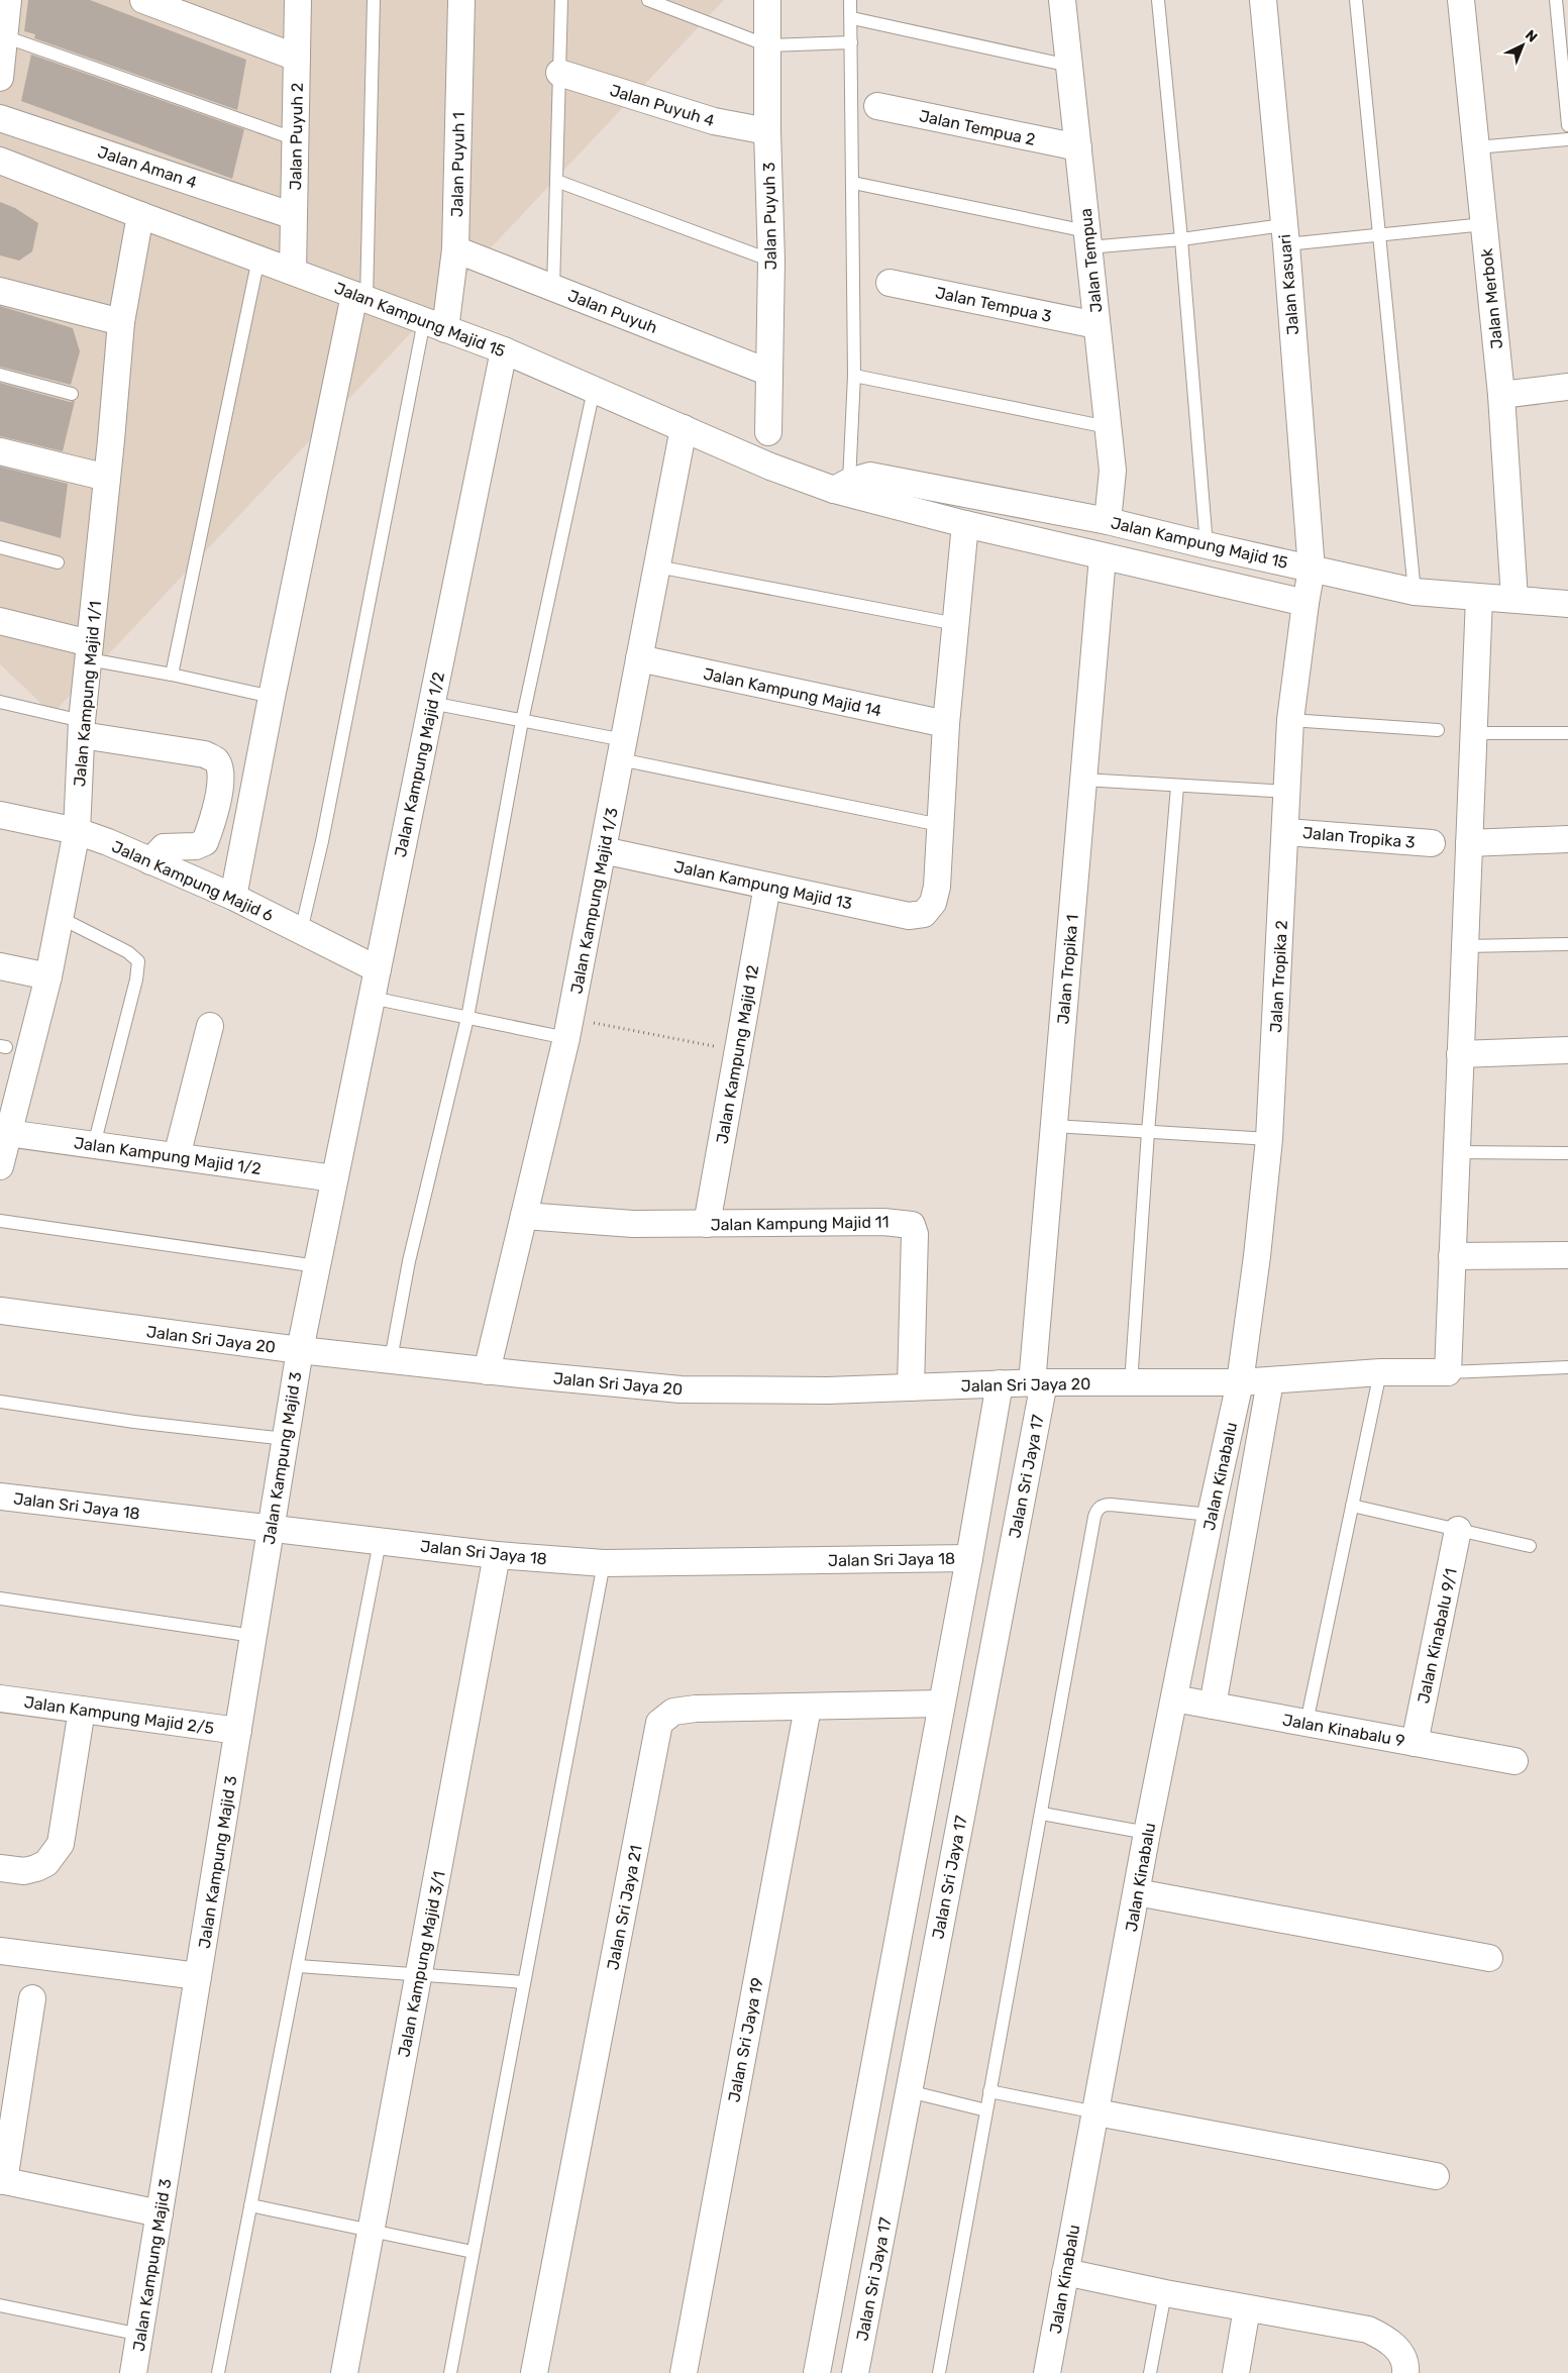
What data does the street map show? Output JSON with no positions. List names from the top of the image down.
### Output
{
  "streets": {
    "street": [
      "Jalan Puyuh 4",
      "Jalan Tempua 2",
      "Jalan Puyuh 2",
      "Jalan Puyuh 1",
      "Jalan Aman 4",
      "Jalan Puyuh 3",
      "Jalan Tempua",
      "Jalan Kasuari",
      "Jalan Merbok",
      "Jalan Tempua 3",
      "Jalan Puyuh",
      "Jalan Kampung Majid 15",
      "Jalan Kampung Majid 14",
      "Jalan Kampung Majid 1/1",
      "Jalan Kampung Majid 1/2",
      "Jalan Tropika 3",
      "Jalan Kampung Majid 6",
      "Jalan Kampung Majid 13",
      "Jalan Kampung Majid 1/3",
      "Jalan Tropika 1",
      "Jalan Tropika 2",
      "Jalan Kampung Majid 12",
      "Jalan Kampung Majid 11",
      "Jalan Sri Jaya 20",
      "Jalan Kampung Majid 3",
      "Jalan Sri Jaya 17",
      "Jalan Kinabalu",
      "Jalan Sri Jaya 18",
      "Jalan Kinabalu 9/1",
      "Jalan Kampung Majid 2/5",
      "Jalan Kinabalu 9",
      "Jalan Sri Jaya 21",
      "Jalan Kampung Majid 3/1",
      "Jalan Sri Jaya 19"
    ]
  },
  "crossings": [
    ["Jalan Puyuh 4", "Jalan Puyuh 3"],
    ["Jalan Tempua 2", "Jalan Tempua"],
    ["Jalan Puyuh 2", "Jalan Aman 4"],
    ["Jalan Puyuh 2", "Jalan Kampung Majid 15"],
    ["Jalan Puyuh 1", "Jalan Puyuh"],
    ["Jalan Puyuh 1", "Jalan Kampung Majid 15"],
    ["Jalan Puyuh 3", "Jalan Puyuh"],
    ["Jalan Tempua", "Jalan Tempua 3"],
    ["Jalan Tempua", "Jalan Kampung Majid 15"],
    ["Jalan Kasuari", "Jalan Kampung Majid 15"],
    ["Jalan Kasuari", "Jalan Tropika 2"],
    ["Jalan Merbok", "Jalan Kampung Majid 15"],
    ["Jalan Kampung Majid 15", "Jalan Kampung Majid 1/1"],
    ["Jalan Kampung Majid 15", "Jalan Kampung Majid 1/2"],
    ["Jalan Kampung Majid 15", "Jalan Kampung Majid 1/3"],
    ["Jalan Kampung Majid 15", "Jalan Tropika 1"],
    ["Jalan Kampung Majid 15", "Jalan Tropika 2"],
    ["Jalan Kampung Majid 14", "Jalan Kampung Majid 1/3"],
    ["Jalan Kampung Majid 1/1", "Jalan Kampung Majid 1/2"],
    ["Jalan Kampung Majid 1/1", "Jalan Kampung Majid 6"],
    ["Jalan Kampung Majid 1/2", "Jalan Kampung Majid 6"],
    ["Jalan Kampung Majid 1/2", "Jalan Sri Jaya 20"],
    ["Jalan Kampung Majid 1/2", "Jalan Kampung Majid 3"],
    ["Jalan Tropika 3", "Jalan Tropika 2"],
    ["Jalan Kampung Majid 13", "Jalan Kampung Majid 1/3"],
    ["Jalan Kampung Majid 13", "Jalan Kampung Majid 12"],
    ["Jalan Kampung Majid 1/3", "Jalan Kampung Majid 11"],
    ["Jalan Kampung Majid 1/3", "Jalan Sri Jaya 20"],
    ["Jalan Tropika 1", "Jalan Sri Jaya 20"],
    ["Jalan Tropika 1", "Jalan Sri Jaya 17"],
    ["Jalan Tropika 2", "Jalan Sri Jaya 20"],
    ["Jalan Tropika 2", "Jalan Kinabalu"],
    ["Jalan Kampung Majid 12", "Jalan Kampung Majid 11"],
    ["Jalan Kampung Majid 11", "Jalan Sri Jaya 20"],
    ["Jalan Sri Jaya 20", "Jalan Kampung Majid 3"],
    ["Jalan Sri Jaya 20", "Jalan Sri Jaya 17"],
    ["Jalan Sri Jaya 20", "Jalan Kinabalu"],
    ["Jalan Kampung Majid 3", "Jalan Sri Jaya 18"],
    ["Jalan Kampung Majid 3", "Jalan Kampung Majid 2/5"],
    ["Jalan Kinabalu", "Jalan Kinabalu 9"],
    ["Jalan Sri Jaya 18", "Jalan Kampung Majid 3/1"],
    ["Jalan Kinabalu 9/1", "Jalan Kinabalu 9"],
    ["Jalan Sri Jaya 21", "Jalan Sri Jaya 19"]
  ],
  "north": "top right"
}
